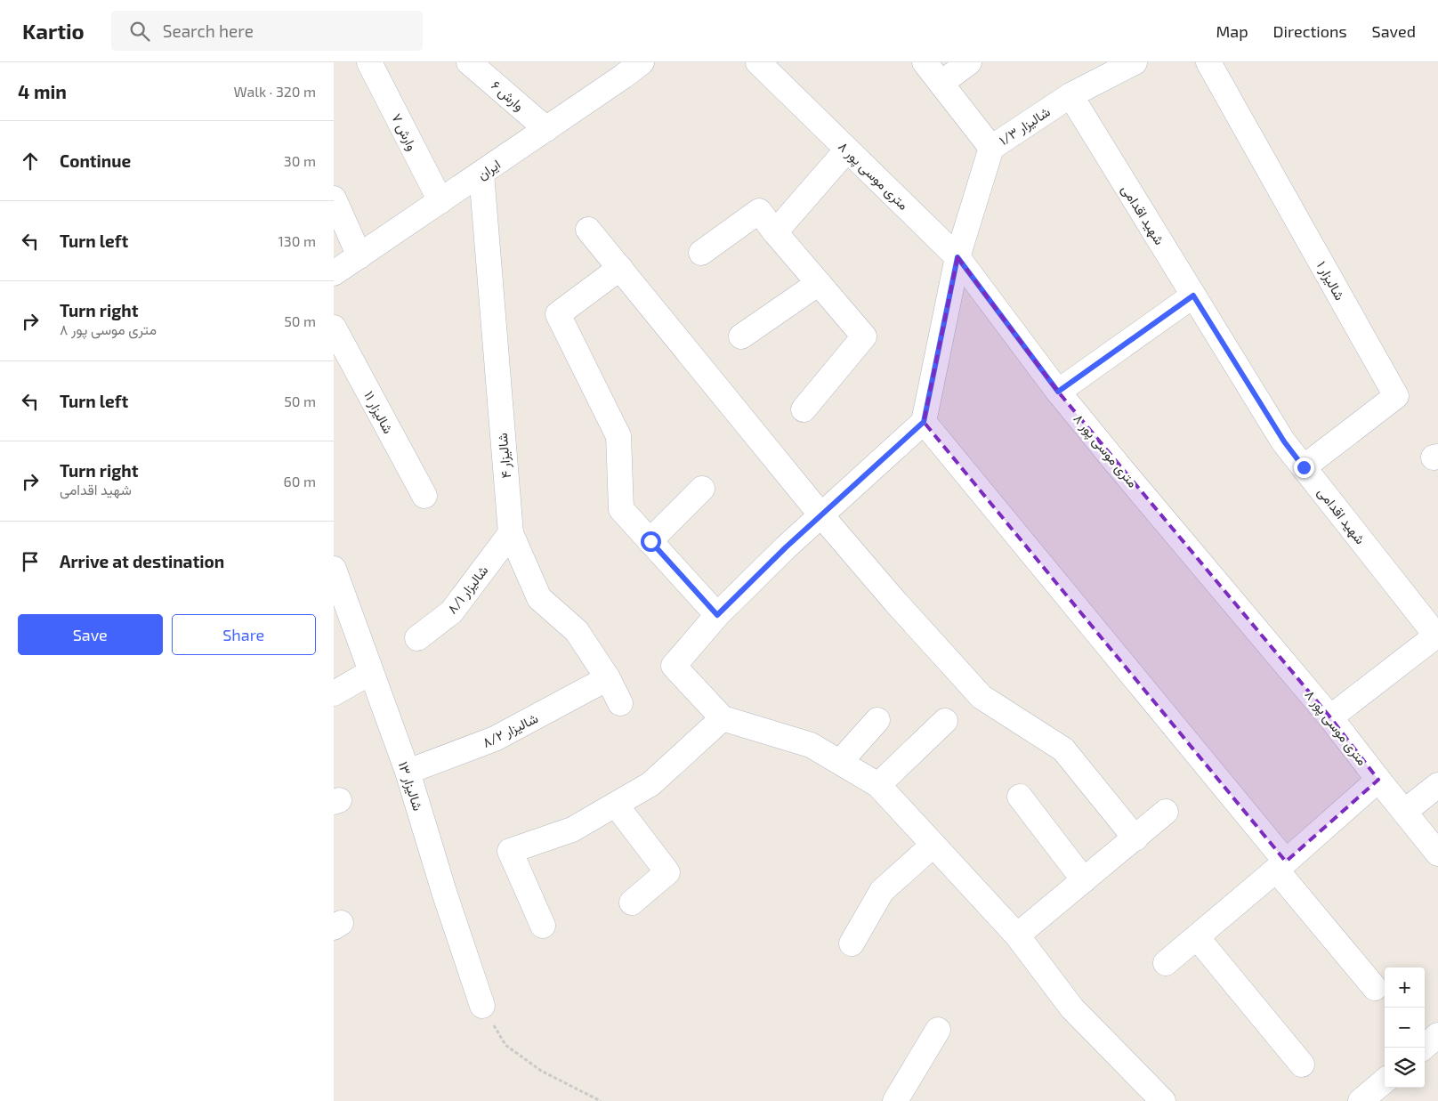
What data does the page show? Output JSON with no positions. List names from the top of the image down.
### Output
{
  "streets": {
    "street": [
      "وارش ۶",
      "شالیزار ۱/۳",
      "وارش ۷",
      "ایران",
      "۸ متری موسی پور",
      "شهید اقدامی",
      "شاليزار ۱",
      "شالیزار ۱۱",
      "شالیزار ۴",
      "شالیزار ۸/۱",
      "شالیزار ۸/۲",
      "شالیزار ۱۳"
    ]
  },
  "crossings": [
    ["وارش ۶", "ایران"],
    ["شالیزار ۱/۳", "۸ متری موسی پور"],
    ["شالیزار ۱/۳", "شهید اقدامی"],
    ["وارش ۷", "ایران"],
    ["ایران", "شالیزار ۴"],
    ["۸ متری موسی پور", "شهید اقدامی"],
    ["شهید اقدامی", "شاليزار ۱"],
    ["شالیزار ۴", "شالیزار ۸/۱"],
    ["شالیزار ۴", "شالیزار ۸/۲"],
    ["شالیزار ۸/۲", "شالیزار ۱۳"]
  ],
  "page": {
    "header": "Kartio",
    "search": "Search here",
    "nav": ["Map", "Directions", "Saved"],
    "heading": ["4 min", "Walk · 320 m"],
    "list": [
      ["Continue", "30 m"],
      ["Turn left", "130 m"],
      ["Turn right", "۸ متری موسی پور", "50 m"],
      ["Turn left", "50 m"],
      ["Turn right", "شهید اقدامی", "60 m"],
      "Arrive at destination"
    ],
    "buttons": ["Save", "Share"],
    "map_buttons": ["+", "−"]
  }
}
